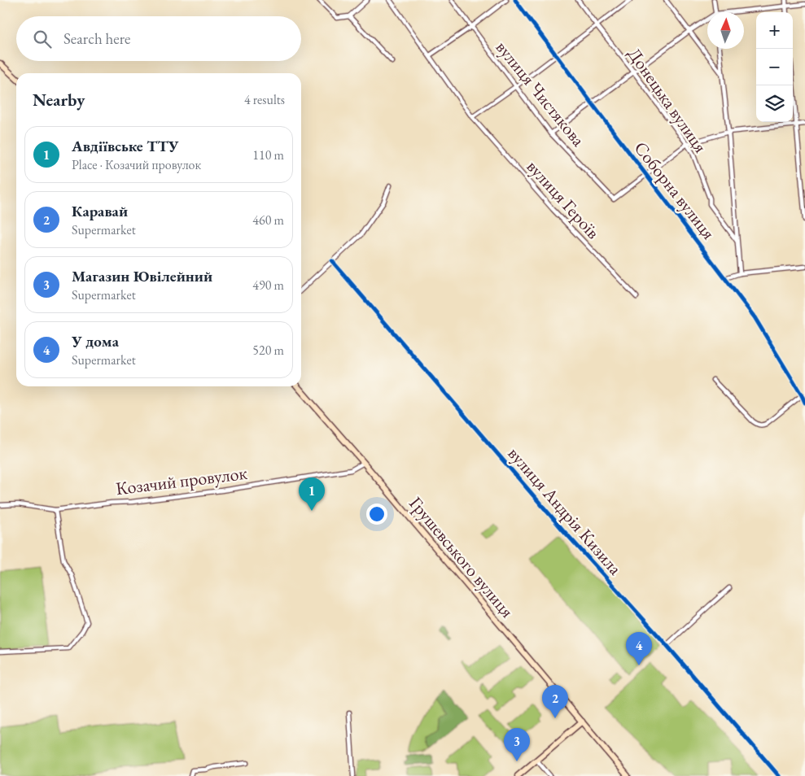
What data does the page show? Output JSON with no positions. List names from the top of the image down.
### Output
{
  "streets": {
    "street": [
      "вулиця Чистякова",
      "Донецька вулиця",
      "Соборна вулиця",
      "вулиця Героїв",
      "Козачий провулок",
      "вулиця Андрія Кизила",
      "Грушевського вулиця"
    ]
  },
  "crossings": [
    ["вулиця Чистякова", "Соборна вулиця"],
    ["Козачий провулок", "Грушевського вулиця"]
  ],
  "north": "top",
  "page": {
    "map_buttons": ["+", "−"],
    "search": "Search here",
    "heading": ["Nearby", "4 results"],
    "list": [
      {
        "mark": "1",
        "name": "Авдіївське ТТУ",
        "note": "Place · Козачий провулок",
        "value": "110 m"
      },
      {
        "mark": "2",
        "name": "Каравай",
        "note": "Supermarket",
        "value": "460 m"
      },
      {
        "mark": "3",
        "name": "Магазин Ювілейний",
        "note": "Supermarket",
        "value": "490 m"
      },
      {
        "mark": "4",
        "name": "У дома",
        "note": "Supermarket",
        "value": "520 m"
      }
    ],
    "pins": [
      "1",
      "4",
      "2",
      "3"
    ]
  }
}
